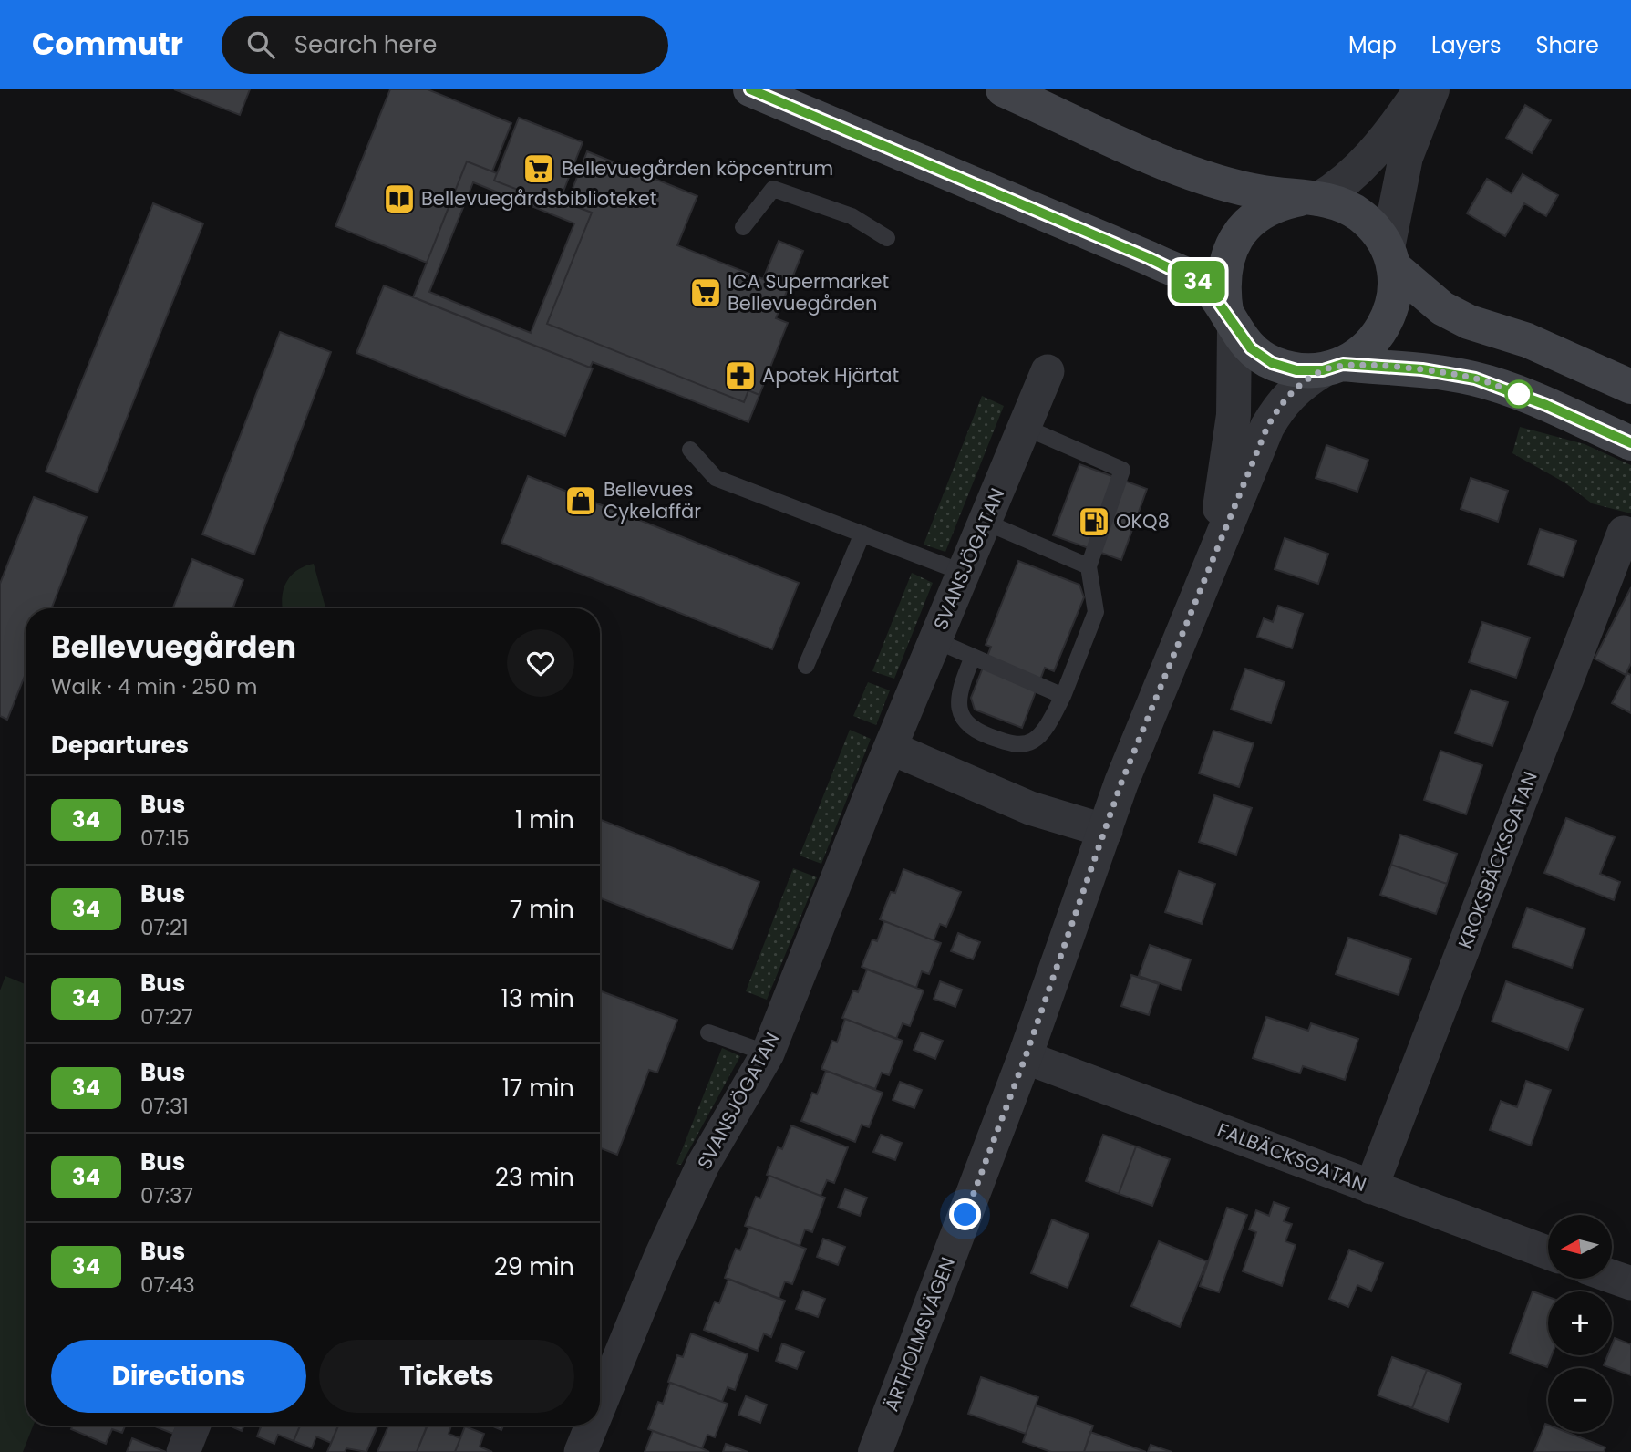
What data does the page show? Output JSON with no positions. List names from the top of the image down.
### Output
{
  "streets": {
    "street": [
      "SVANSJÖGATAN",
      "KROKSBÄCKSGATAN",
      "FALBÄCKSGATAN",
      "ÄRTHOLMSVÄGEN"
    ]
  },
  "crossings": [
    ["KROKSBÄCKSGATAN", "FALBÄCKSGATAN"],
    ["FALBÄCKSGATAN", "ÄRTHOLMSVÄGEN"]
  ],
  "places": {
    "supermarket": ["Bellevuegården köpcentrum", "ICA Supermarket Bellevuegården"],
    "library": ["Bellevuegårdsbiblioteket"],
    "pharmacy": ["Apotek Hjärtat"],
    "shop": ["Bellevues Cykelaffär"],
    "fuel station": ["OKQ8"]
  },
  "lines": ["bus line 34"],
  "north": "left",
  "page": {
    "header": "Commutr",
    "search": "Search here",
    "nav": ["Map", "Layers", "Share"],
    "on_map": "34",
    "heading": [
      ["Bellevuegården", "Walk · 4 min · 250 m"],
      "Departures"
    ],
    "list": [
      {
        "mark": "34",
        "name": "Bus",
        "note": "07:15",
        "value": "1 min"
      },
      {
        "mark": "34",
        "name": "Bus",
        "note": "07:21",
        "value": "7 min"
      },
      {
        "mark": "34",
        "name": "Bus",
        "note": "07:27",
        "value": "13 min"
      },
      {
        "mark": "34",
        "name": "Bus",
        "note": "07:31",
        "value": "17 min"
      },
      {
        "mark": "34",
        "name": "Bus",
        "note": "07:37",
        "value": "23 min"
      },
      {
        "mark": "34",
        "name": "Bus",
        "note": "07:43",
        "value": "29 min"
      }
    ],
    "map_buttons": ["+", "−"],
    "buttons": ["Directions", "Tickets"]
  }
}
